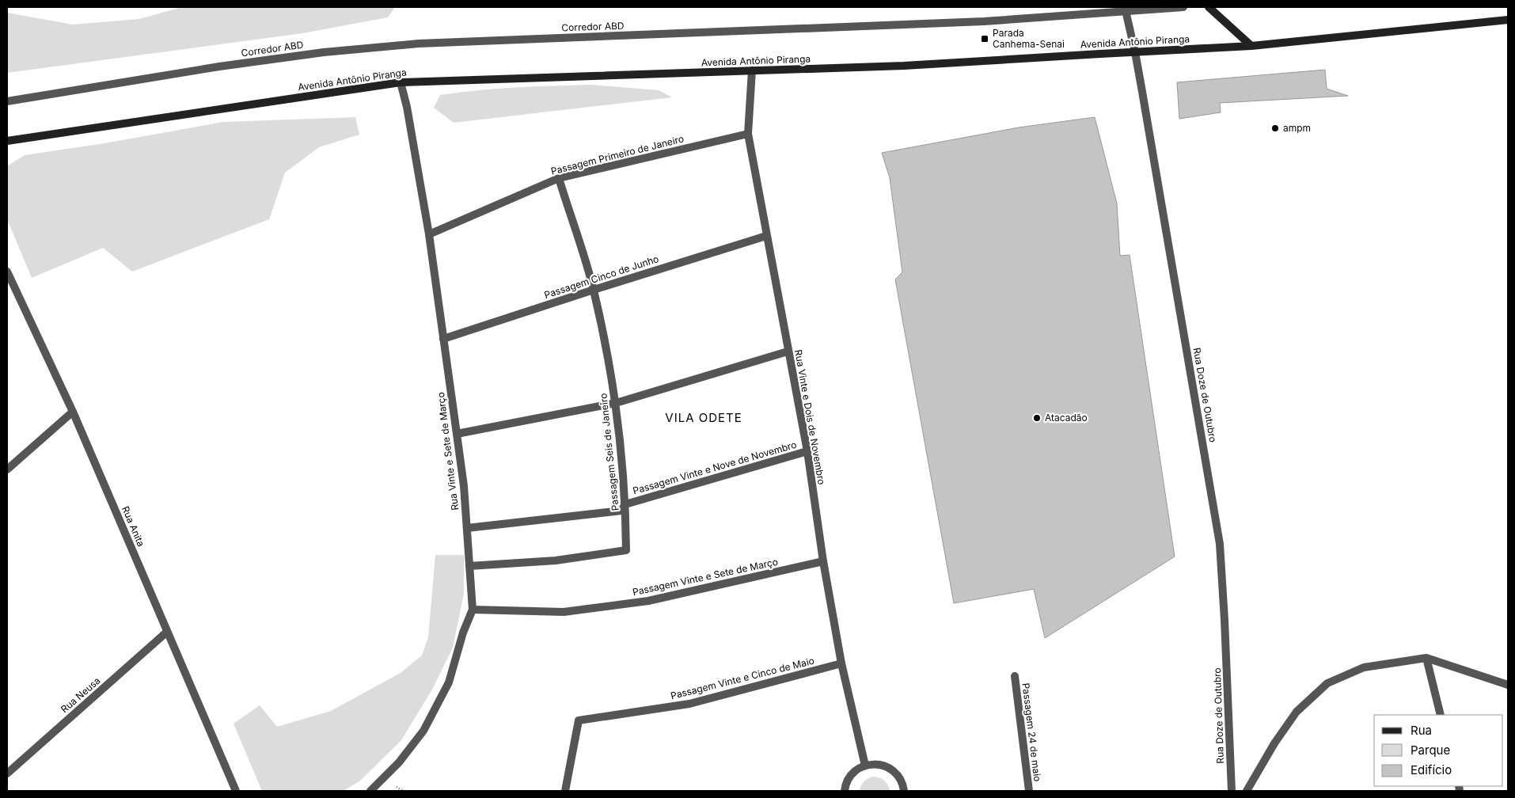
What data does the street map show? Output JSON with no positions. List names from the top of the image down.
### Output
{
  "streets": {
    "main road": ["Avenida Antônio Piranga"],
    "street": [
      "Corredor ABD",
      "Passagem Primeiro de Janeiro",
      "Passagem Cinco de Junho",
      "Rua Doze de Outubro",
      "Rua Vinte e Dois de Novembro",
      "Rua Vinte e Sete de Março",
      "Passagem Seis de Janeiro",
      "Passagem Vinte e Nove de Novembro",
      "Rua Anita",
      "Passagem Vinte e Sete de Março",
      "Passagem Vinte e Cinco de Maio",
      "Rua Neusa",
      "Passagem 24 de maio"
    ]
  },
  "crossings": [
    ["Corredor ABD", "Rua Doze de Outubro"],
    ["Avenida Antônio Piranga", "Rua Doze de Outubro"],
    ["Avenida Antônio Piranga", "Rua Vinte e Dois de Novembro"],
    ["Avenida Antônio Piranga", "Rua Vinte e Sete de Março"],
    ["Passagem Primeiro de Janeiro", "Rua Vinte e Dois de Novembro"],
    ["Passagem Primeiro de Janeiro", "Rua Vinte e Sete de Março"],
    ["Passagem Primeiro de Janeiro", "Passagem Seis de Janeiro"],
    ["Passagem Cinco de Junho", "Rua Vinte e Dois de Novembro"],
    ["Passagem Cinco de Junho", "Rua Vinte e Sete de Março"],
    ["Passagem Cinco de Junho", "Passagem Seis de Janeiro"],
    ["Rua Vinte e Dois de Novembro", "Passagem Vinte e Nove de Novembro"],
    ["Rua Vinte e Dois de Novembro", "Passagem Vinte e Sete de Março"],
    ["Rua Vinte e Dois de Novembro", "Passagem Vinte e Cinco de Maio"],
    ["Rua Vinte e Sete de Março", "Passagem Seis de Janeiro"],
    ["Rua Vinte e Sete de Março", "Passagem Vinte e Nove de Novembro"],
    ["Rua Vinte e Sete de Março", "Passagem Vinte e Sete de Março"],
    ["Passagem Seis de Janeiro", "Passagem Vinte e Nove de Novembro"],
    ["Rua Anita", "Rua Neusa"]
  ],
  "districts": ["VILA ODETE"],
  "places": {
    "transit": ["Parada Canhema-Senai"],
    "other": ["ampm", "Atacadão"]
  },
  "legend": ["Rua", "Parque", "Edifício"]
}
